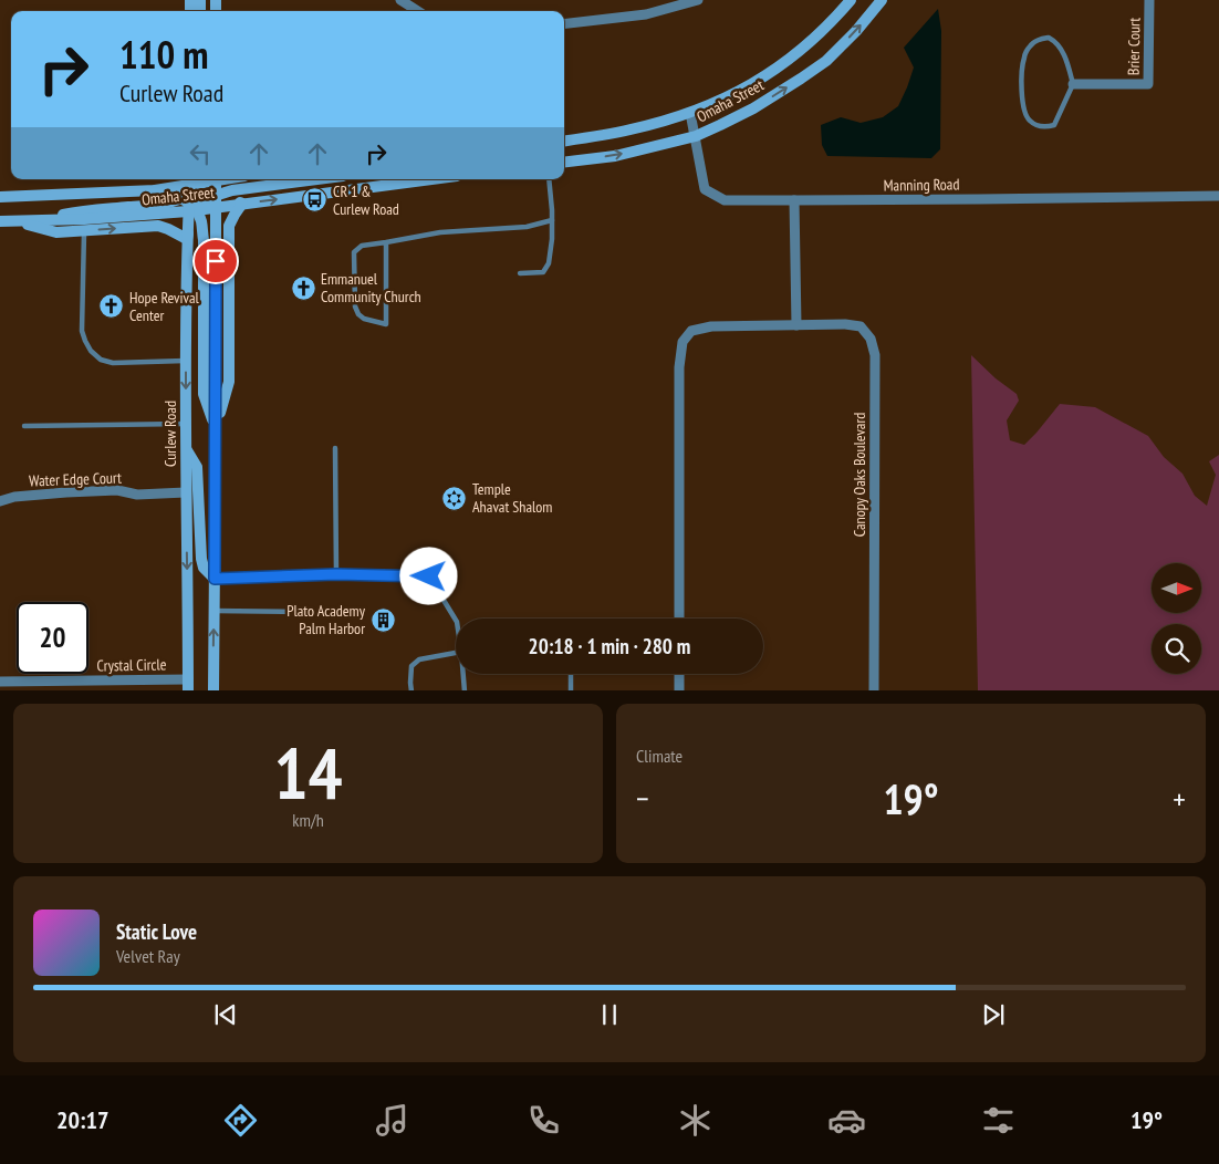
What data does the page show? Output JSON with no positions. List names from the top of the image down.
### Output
{
  "streets": {
    "main road": ["Omaha Street", "Curlew Road"],
    "street": [
      "Brier Court",
      "Manning Road",
      "Canopy Oaks Boulevard",
      "Water Edge Court",
      "Crystal Circle"
    ]
  },
  "crossings": [
    ["Omaha Street", "Manning Road"],
    ["Omaha Street", "Curlew Road"],
    ["Curlew Road", "Water Edge Court"],
    ["Curlew Road", "Crystal Circle"]
  ],
  "places": {
    "bus stop": ["CR 1 & Curlew Road"],
    "church": ["Emmanuel Community Church", "Hope Revival Center"],
    "synagogue": ["Temple Ahavat Shalom"],
    "building": ["Plato Academy Palm Harbor"]
  },
  "north": "right",
  "page": {
    "turn": ["110 m", "Curlew Road"],
    "limit": "20",
    "trip": "20:18 · 1 min · 280 m",
    "tile": [
      ["14", "km/h"],
      "Climate"
    ],
    "heat": ["−", "19°", "+"],
    "song": ["Static Love", "Velvet Ray"],
    "tabs": ["20:17", "19°"]
  }
}
